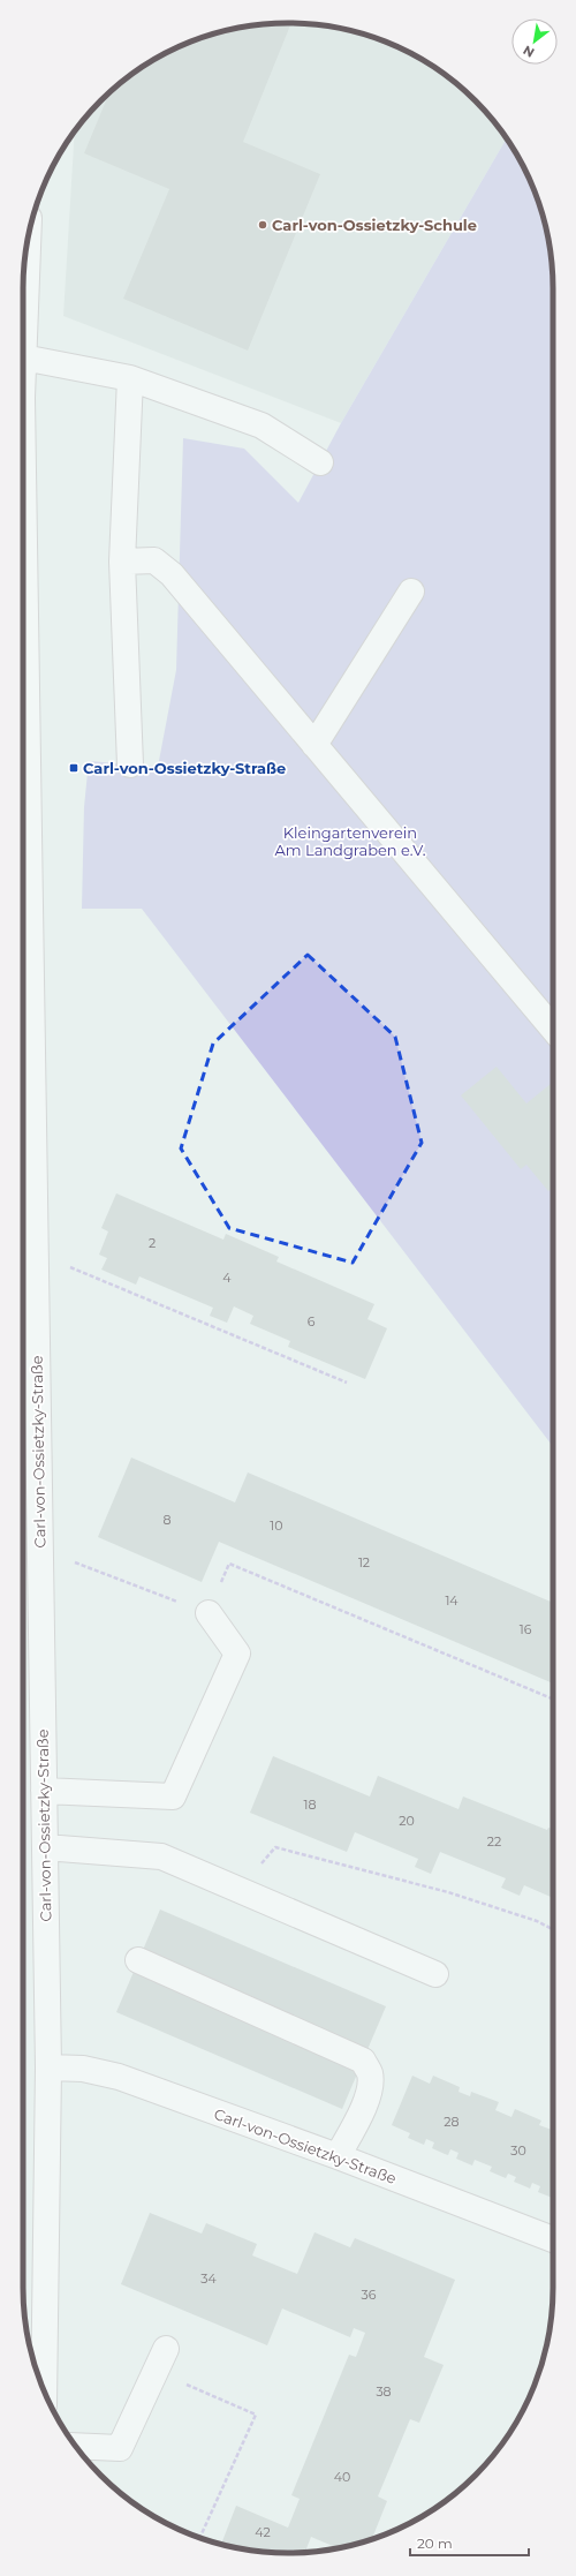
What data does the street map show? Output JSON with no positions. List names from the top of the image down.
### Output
{
  "streets": {
    "street": ["Carl-von-Ossietzky-Straße"]
  },
  "parks": ["Kleingartenverein Am Landgraben e.V."],
  "places": {
    "other": ["Carl-von-Ossietzky-Schule"],
    "transit": ["Carl-von-Ossietzky-Straße"]
  },
  "house_numbers": [
    "2",
    "4",
    "6",
    "8",
    "10",
    "12",
    "14",
    "16",
    "18",
    "20",
    "22",
    "28",
    "30",
    "34",
    "36",
    "38",
    "40",
    "42"
  ],
  "scale_bar": "20 m",
  "north": "bottom left"
}
